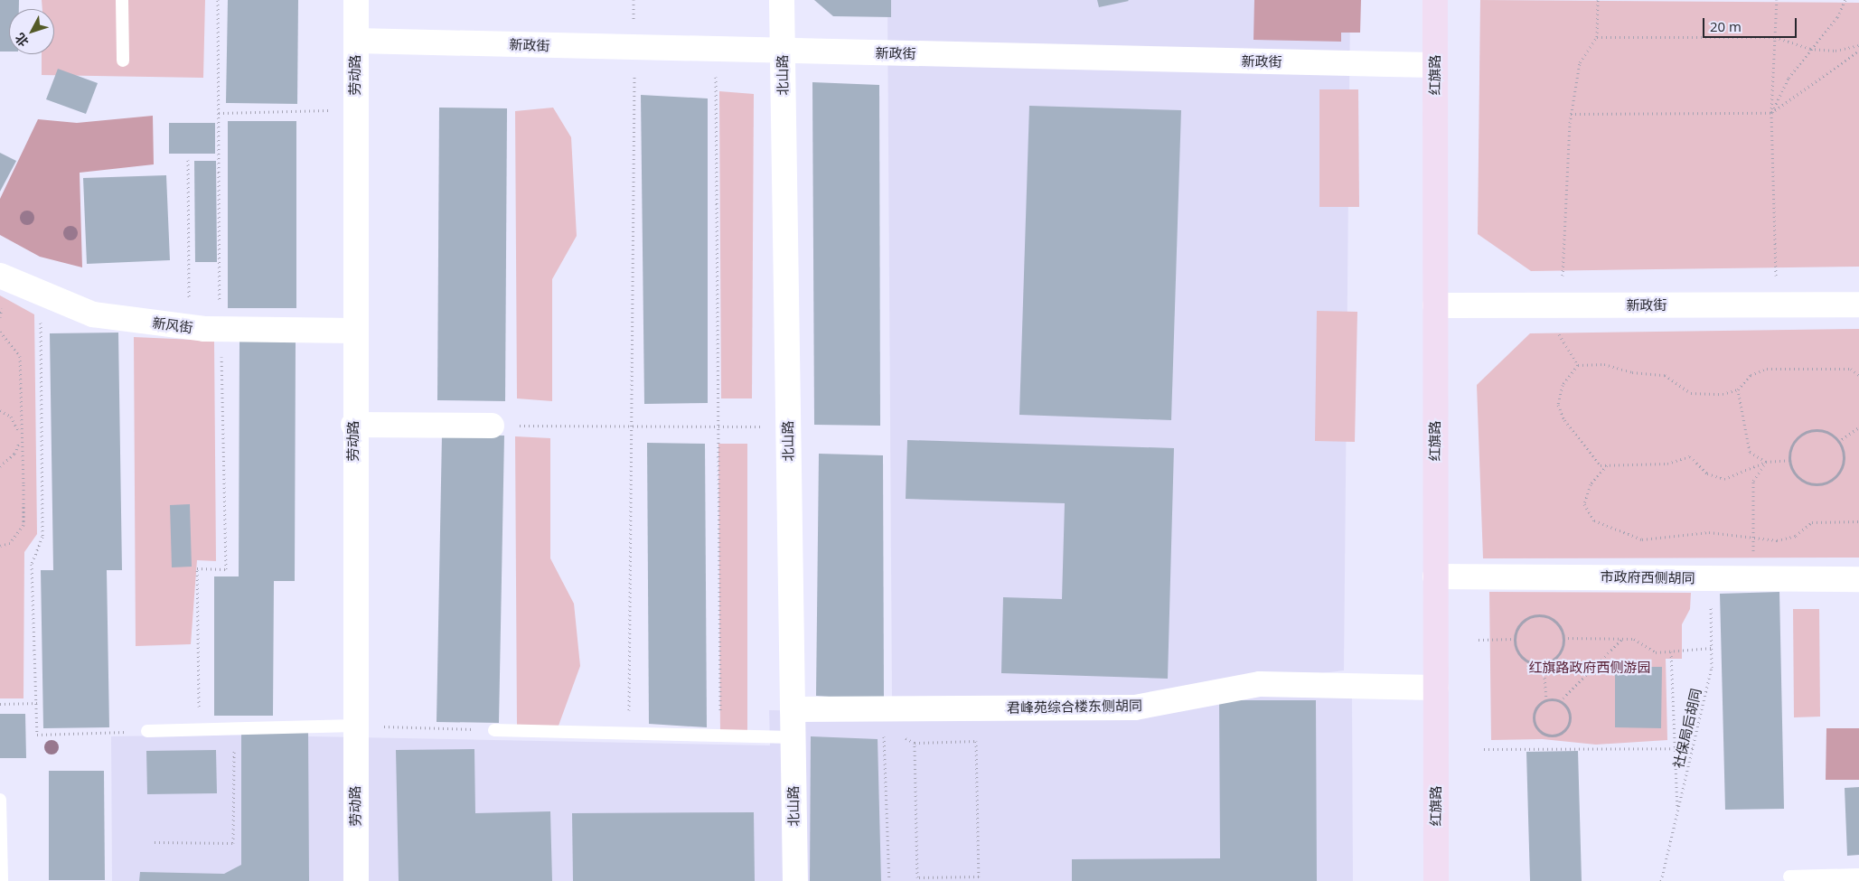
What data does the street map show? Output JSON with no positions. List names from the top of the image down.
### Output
{
  "streets": {
    "street": [
      "新政街",
      "劳动路",
      "北山路",
      "红旗路",
      "新风街",
      "市政府西侧胡同",
      "君峰苑综合楼东侧胡同"
    ],
    "path": ["社保局后胡同"]
  },
  "crossings": [
    ["新政街", "劳动路"],
    ["新政街", "北山路"],
    ["新政街", "红旗路"],
    ["劳动路", "新风街"],
    ["北山路", "君峰苑综合楼东侧胡同"],
    ["红旗路", "市政府西侧胡同"],
    ["红旗路", "君峰苑综合楼东侧胡同"],
    ["市政府西侧胡同", "社保局后胡同"]
  ],
  "parks": ["红旗路政府西侧游园"],
  "scale_bar": "20 m",
  "north": "bottom left"
}
